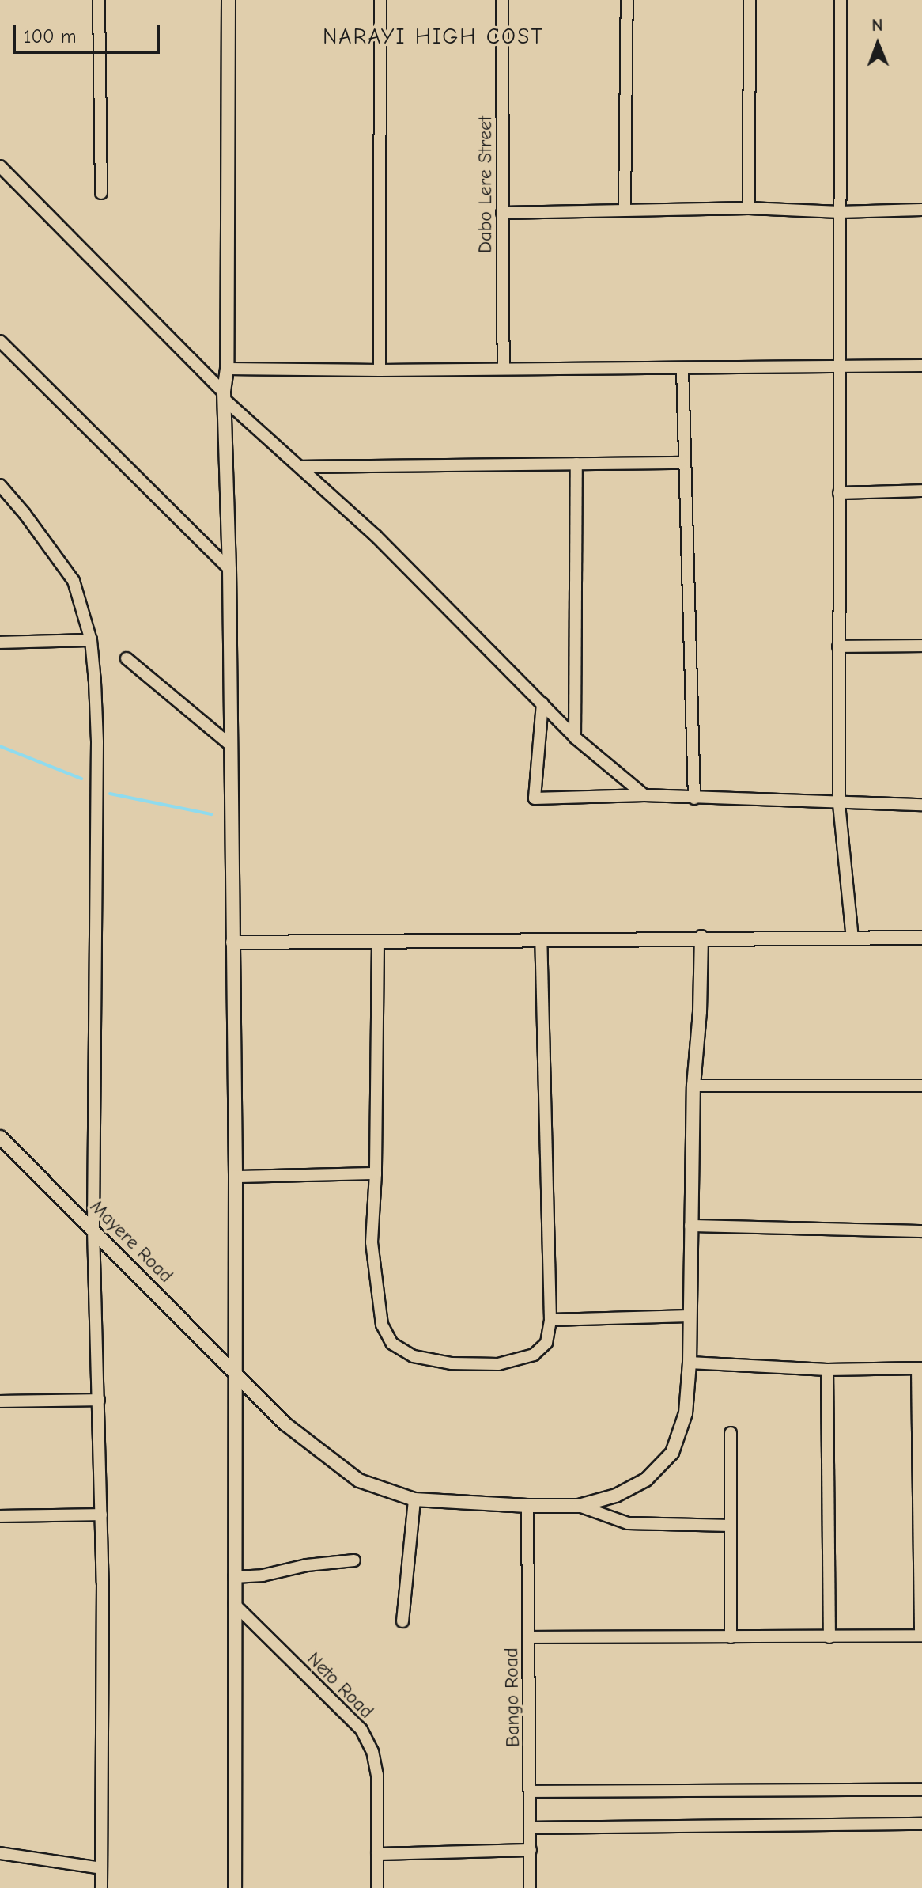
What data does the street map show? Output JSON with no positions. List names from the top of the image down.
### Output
{
  "streets": {
    "street": [
      "Dabo Lere Street",
      "Mayere Road",
      "Neto Road",
      "Bango Road"
    ]
  },
  "crossings": [
    ["Mayere Road", "Bango Road"]
  ],
  "districts": ["NARAYI HIGH COST"],
  "scale_bar": "100 m",
  "north": "top"
}
